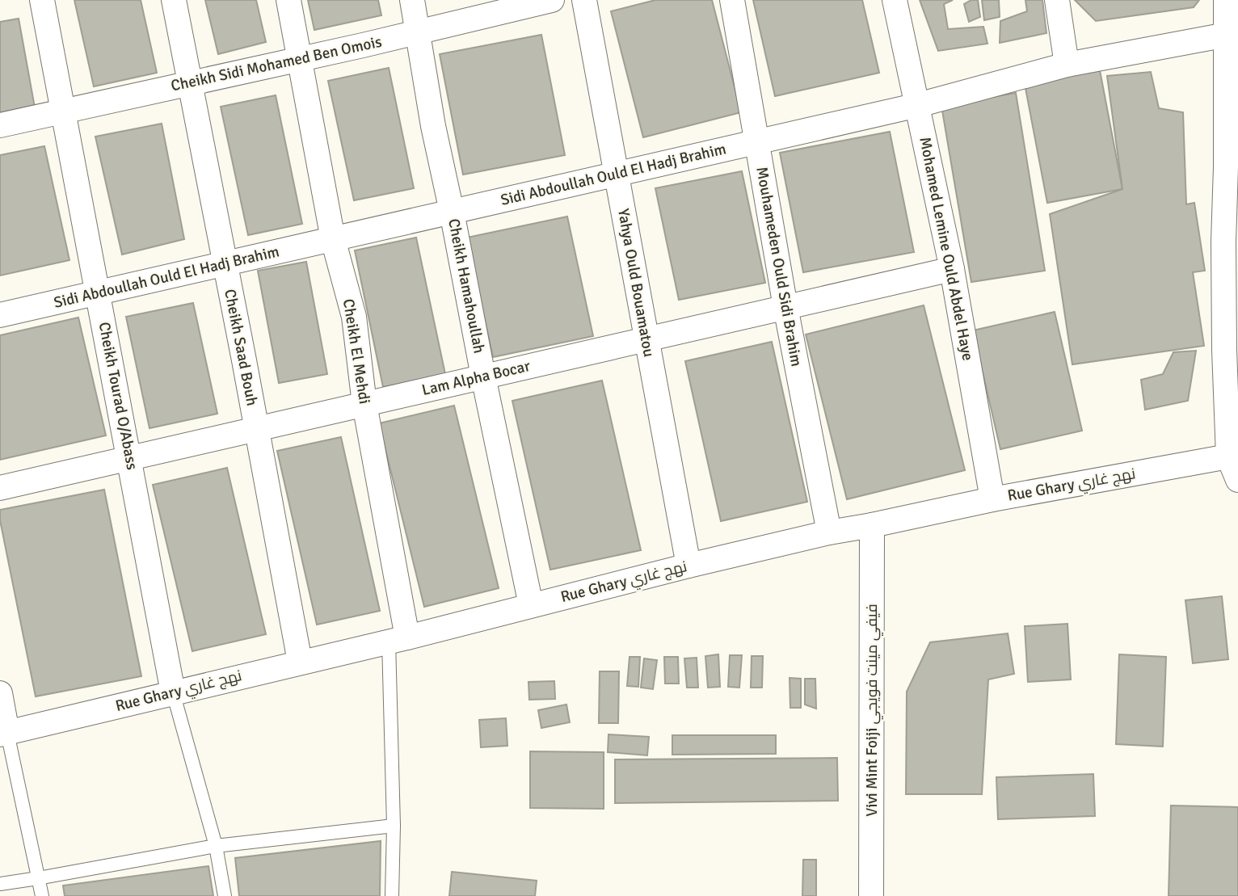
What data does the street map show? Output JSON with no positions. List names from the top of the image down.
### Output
{
  "streets": {
    "street": [
      "Cheikh Sidi Mohamed Ben Omois",
      "Sidi Abdoullah Ould El Hadj Brahim",
      "Mohamed Lemine Ould Abdel Haye",
      "Mouhameden Ould Sidi Brahim",
      "Yahya Ould Bouamatou",
      "Cheikh Hamahoullah",
      "Cheikh Saad Bouh",
      "Cheikh El Mehdi",
      "Lam Alpha Bocar",
      "Cheikh Tourad O/Abass",
      "Rue Ghary نهج غاري",
      "Vivi Mint Foiji فيفي مينت فويجي"
    ]
  },
  "crossings": [
    ["Cheikh Sidi Mohamed Ben Omois", "Cheikh Hamahoullah"],
    ["Cheikh Sidi Mohamed Ben Omois", "Cheikh Saad Bouh"],
    ["Cheikh Sidi Mohamed Ben Omois", "Cheikh El Mehdi"],
    ["Cheikh Sidi Mohamed Ben Omois", "Cheikh Tourad O/Abass"],
    ["Sidi Abdoullah Ould El Hadj Brahim", "Mohamed Lemine Ould Abdel Haye"],
    ["Sidi Abdoullah Ould El Hadj Brahim", "Mouhameden Ould Sidi Brahim"],
    ["Sidi Abdoullah Ould El Hadj Brahim", "Yahya Ould Bouamatou"],
    ["Sidi Abdoullah Ould El Hadj Brahim", "Cheikh Hamahoullah"],
    ["Sidi Abdoullah Ould El Hadj Brahim", "Cheikh Saad Bouh"],
    ["Sidi Abdoullah Ould El Hadj Brahim", "Cheikh El Mehdi"],
    ["Sidi Abdoullah Ould El Hadj Brahim", "Cheikh Tourad O/Abass"],
    ["Mohamed Lemine Ould Abdel Haye", "Lam Alpha Bocar"],
    ["Mohamed Lemine Ould Abdel Haye", "Rue Ghary نهج غاري"],
    ["Mouhameden Ould Sidi Brahim", "Lam Alpha Bocar"],
    ["Mouhameden Ould Sidi Brahim", "Rue Ghary نهج غاري"],
    ["Yahya Ould Bouamatou", "Lam Alpha Bocar"],
    ["Yahya Ould Bouamatou", "Rue Ghary نهج غاري"],
    ["Cheikh Hamahoullah", "Lam Alpha Bocar"],
    ["Cheikh Hamahoullah", "Rue Ghary نهج غاري"],
    ["Cheikh Saad Bouh", "Lam Alpha Bocar"],
    ["Cheikh Saad Bouh", "Rue Ghary نهج غاري"],
    ["Cheikh El Mehdi", "Lam Alpha Bocar"],
    ["Cheikh El Mehdi", "Rue Ghary نهج غاري"],
    ["Lam Alpha Bocar", "Cheikh Tourad O/Abass"],
    ["Cheikh Tourad O/Abass", "Rue Ghary نهج غاري"],
    ["Rue Ghary نهج غاري", "Vivi Mint Foiji فيفي مينت فويجي"]
  ]
}
